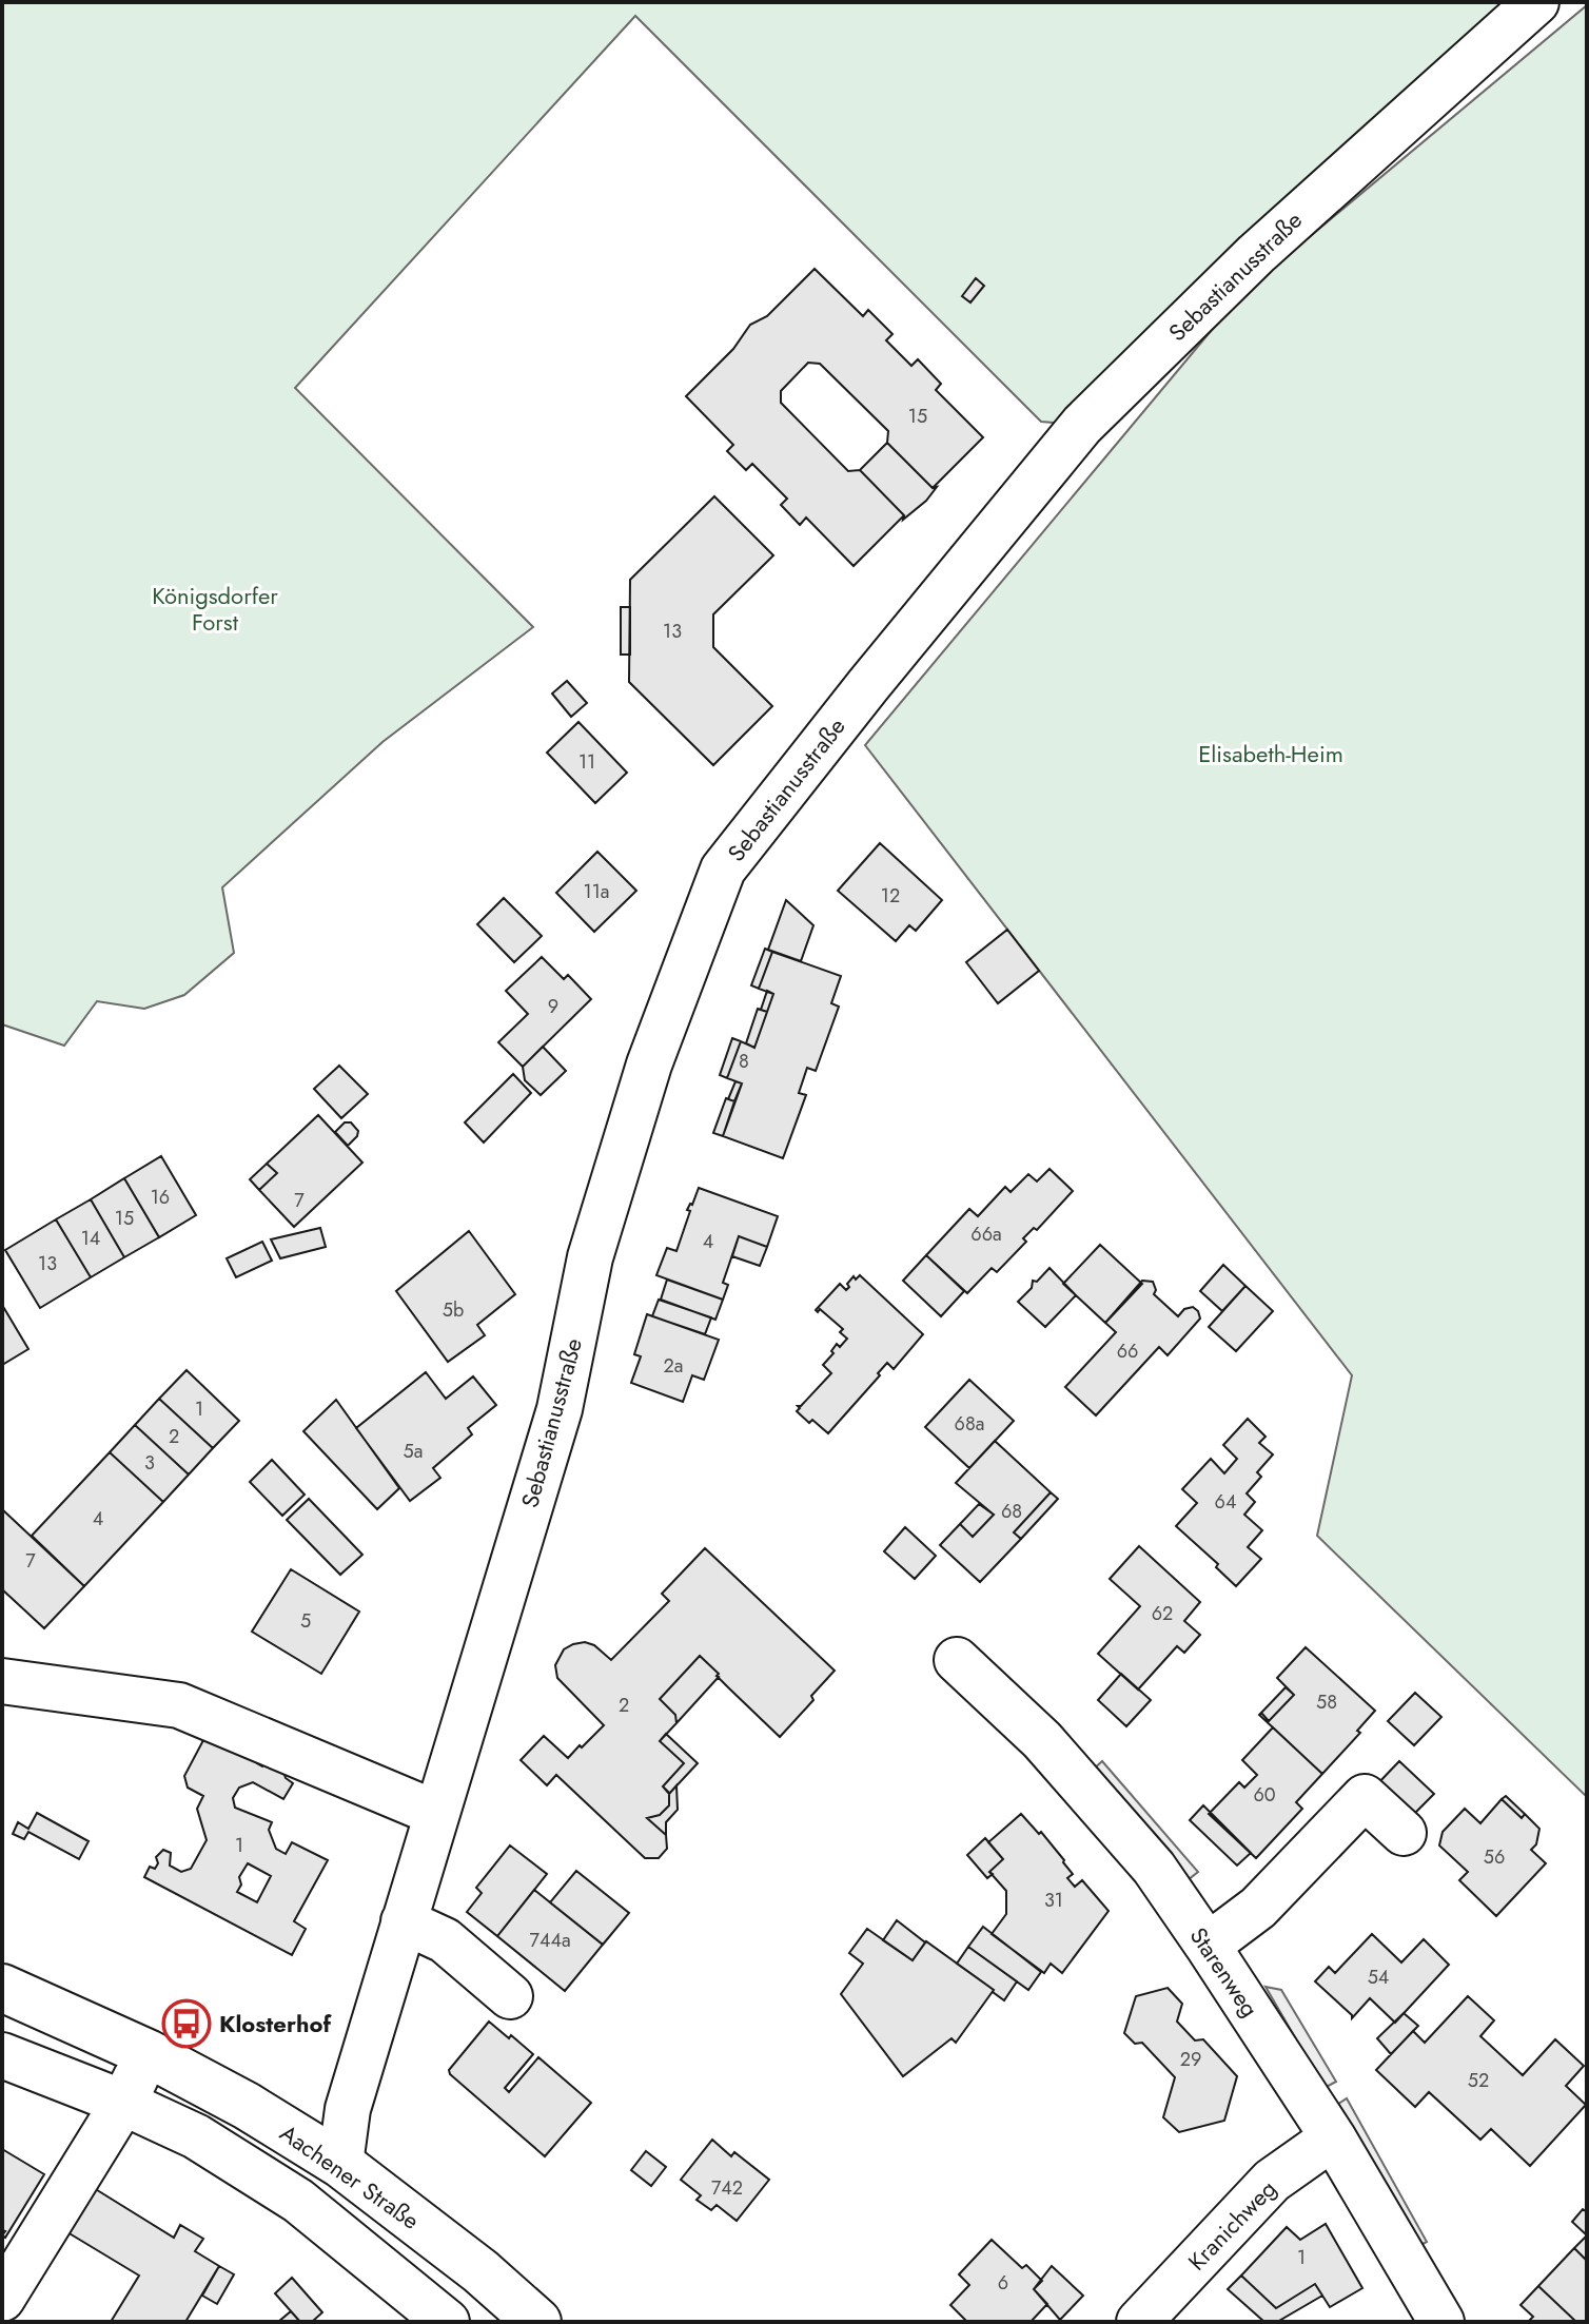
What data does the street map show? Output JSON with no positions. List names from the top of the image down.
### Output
{
  "streets": {
    "main road": ["Aachener Straße"],
    "street": ["Sebastianusstraße", "Starenweg", "Kranichweg"]
  },
  "crossings": [
    ["Sebastianusstraße", "Aachener Straße"],
    ["Starenweg", "Kranichweg"]
  ],
  "parks": ["Königsdorfer Forst", "Elisabeth-Heim"],
  "places": {
    "bus stop": ["Klosterhof"]
  },
  "house_numbers": [
    "15",
    "13",
    "11",
    "11a",
    "12",
    "9",
    "8",
    "16",
    "7",
    "15",
    "66a",
    "14",
    "4",
    "13",
    "5b",
    "66",
    "2a",
    "1",
    "68a",
    "2",
    "5a",
    "3",
    "64",
    "68",
    "4",
    "7",
    "62",
    "5",
    "58",
    "2",
    "60",
    "1",
    "56",
    "31",
    "744a",
    "54",
    "29",
    "52",
    "742",
    "1",
    "6"
  ]
}
